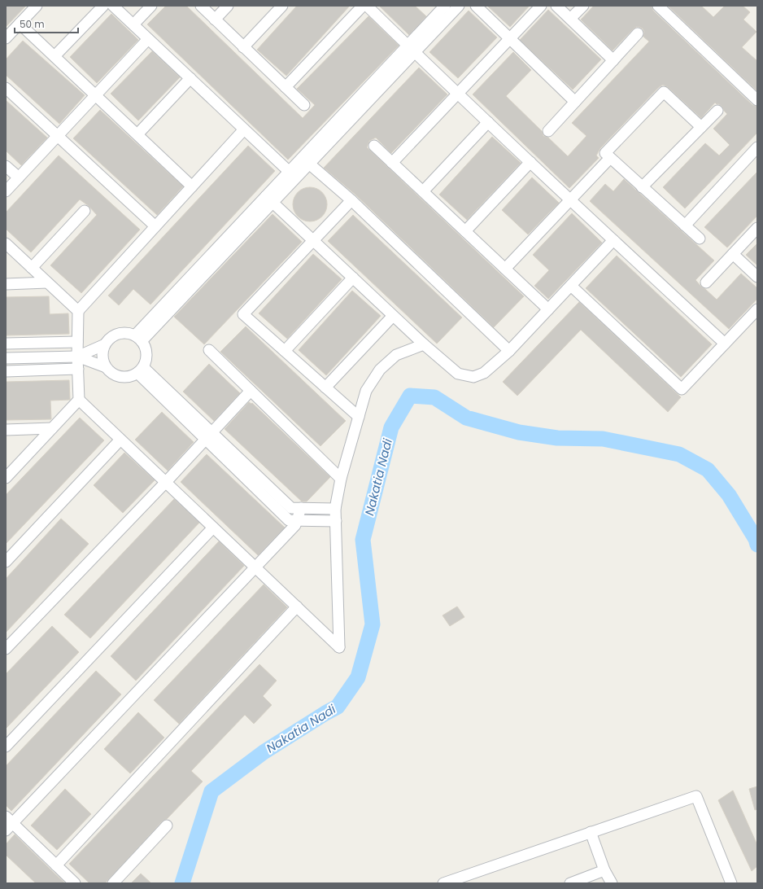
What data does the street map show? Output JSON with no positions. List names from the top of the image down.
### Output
{
  "water": ["Nakatia Nadi"],
  "scale_bar": "50 m"
}
